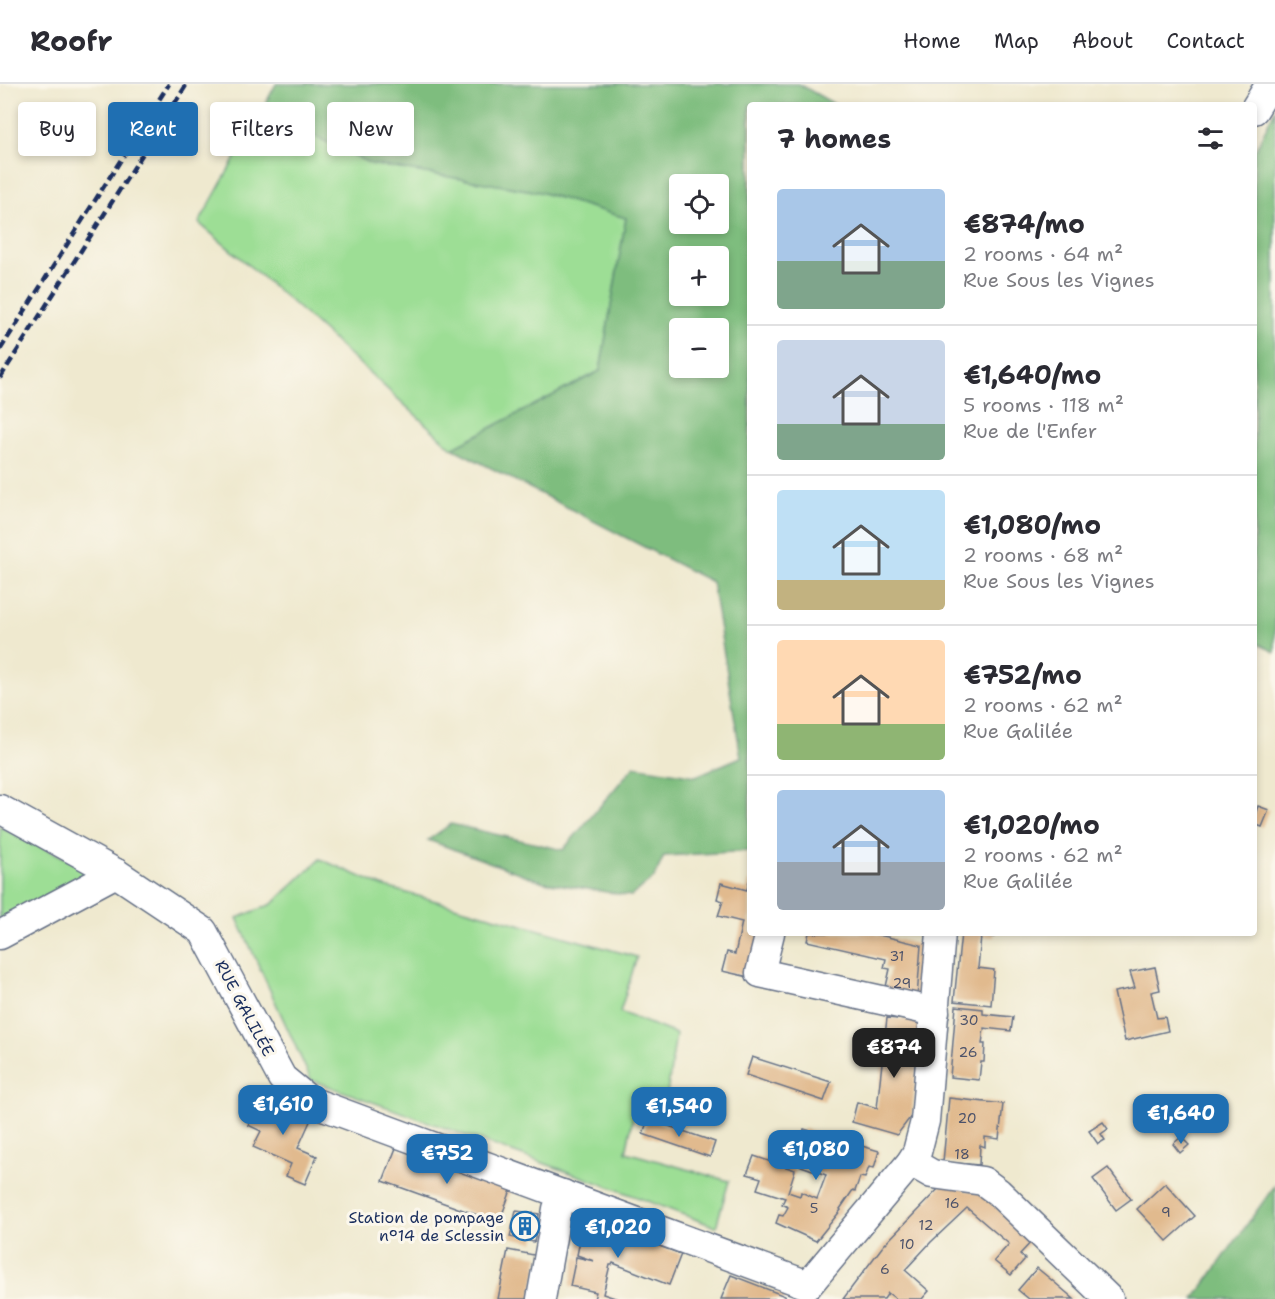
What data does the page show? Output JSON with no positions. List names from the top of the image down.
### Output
{
  "streets": {
    "street": ["RUE GALILÉE"]
  },
  "places": {
    "building": ["Station de pompage n°14 de Sclessin"]
  },
  "house_numbers": [
    "31",
    "29",
    "30",
    "26",
    "20",
    "18",
    "16",
    "5",
    "9",
    "12",
    "10",
    "6"
  ],
  "page": {
    "header": "Roofr",
    "nav": [
      "Home",
      "Map",
      "About",
      "Contact"
    ],
    "chip": [
      "Buy",
      "Rent",
      "Filters",
      "New"
    ],
    "heading": "7 homes",
    "map_buttons": ["+", "−"],
    "list": [
      {
        "name": "€874/mo",
        "note": "2 rooms · 64 m² · Rue Sous les Vignes"
      },
      {
        "name": "€1,640/mo",
        "note": "5 rooms · 118 m² · Rue de l'Enfer"
      },
      {
        "name": "€1,080/mo",
        "note": "2 rooms · 68 m² · Rue Sous les Vignes"
      },
      {
        "name": "€752/mo",
        "note": "2 rooms · 62 m² · Rue Galilée"
      },
      {
        "name": "€1,020/mo",
        "note": "2 rooms · 62 m² · Rue Galilée"
      }
    ],
    "price": [
      "€874",
      "€1,610",
      "€1,540",
      "€1,640",
      "€1,080",
      "€752",
      "€1,020"
    ]
  }
}
